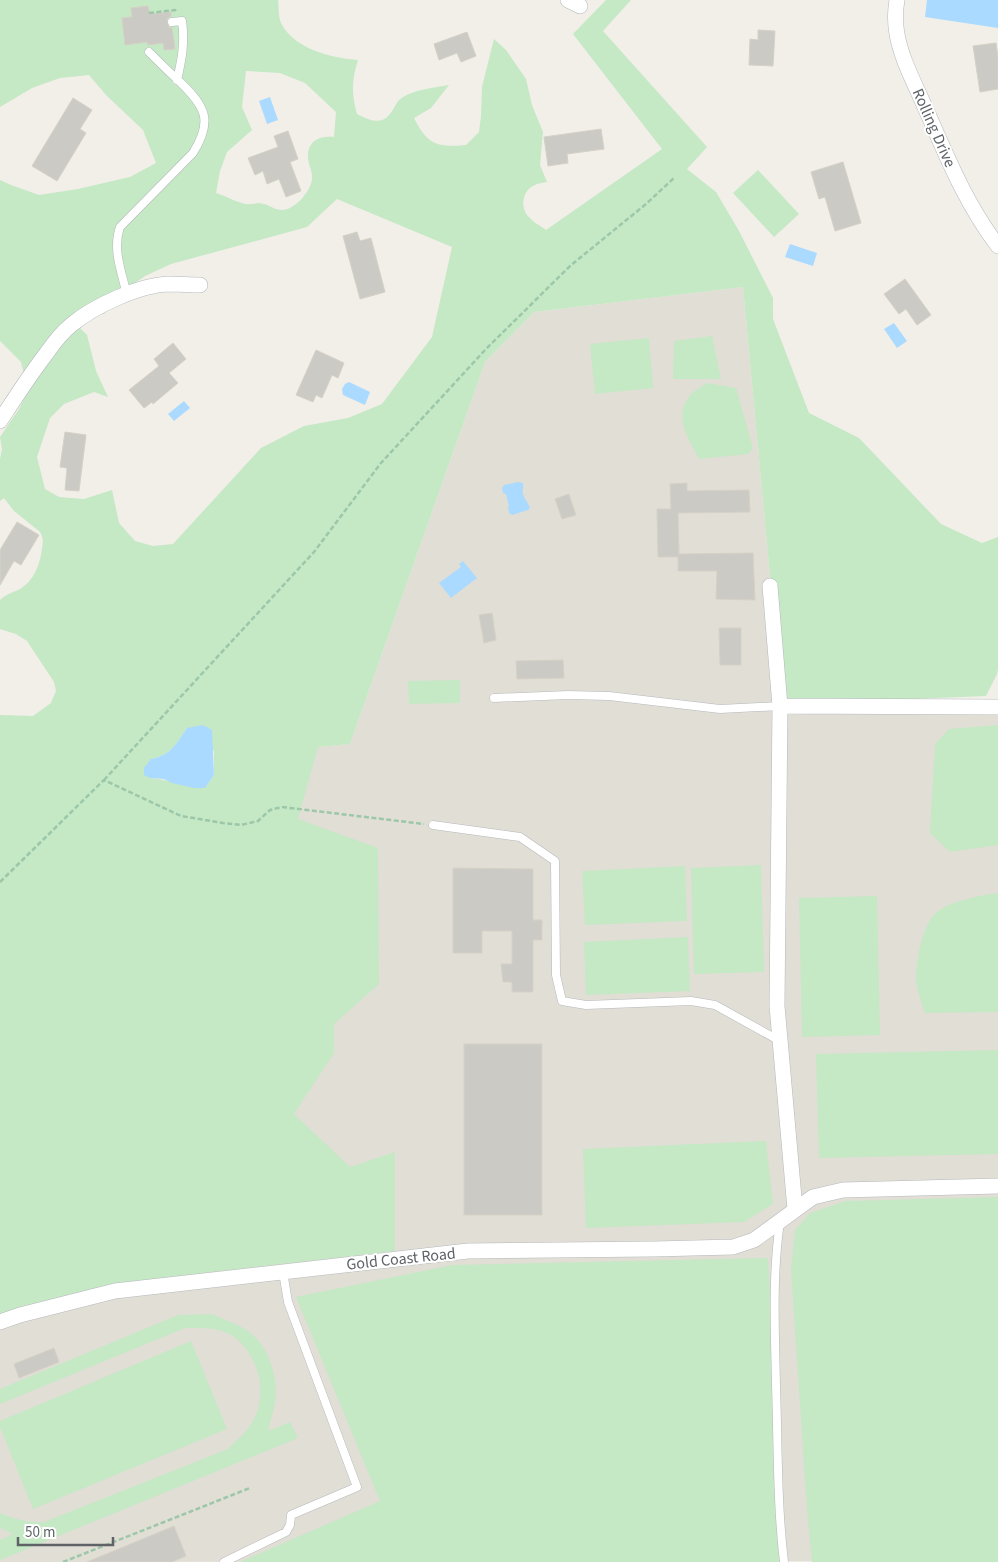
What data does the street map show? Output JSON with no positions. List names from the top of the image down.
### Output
{
  "streets": {
    "street": ["Rolling Drive", "Gold Coast Road"]
  },
  "scale_bar": "50 m"
}
